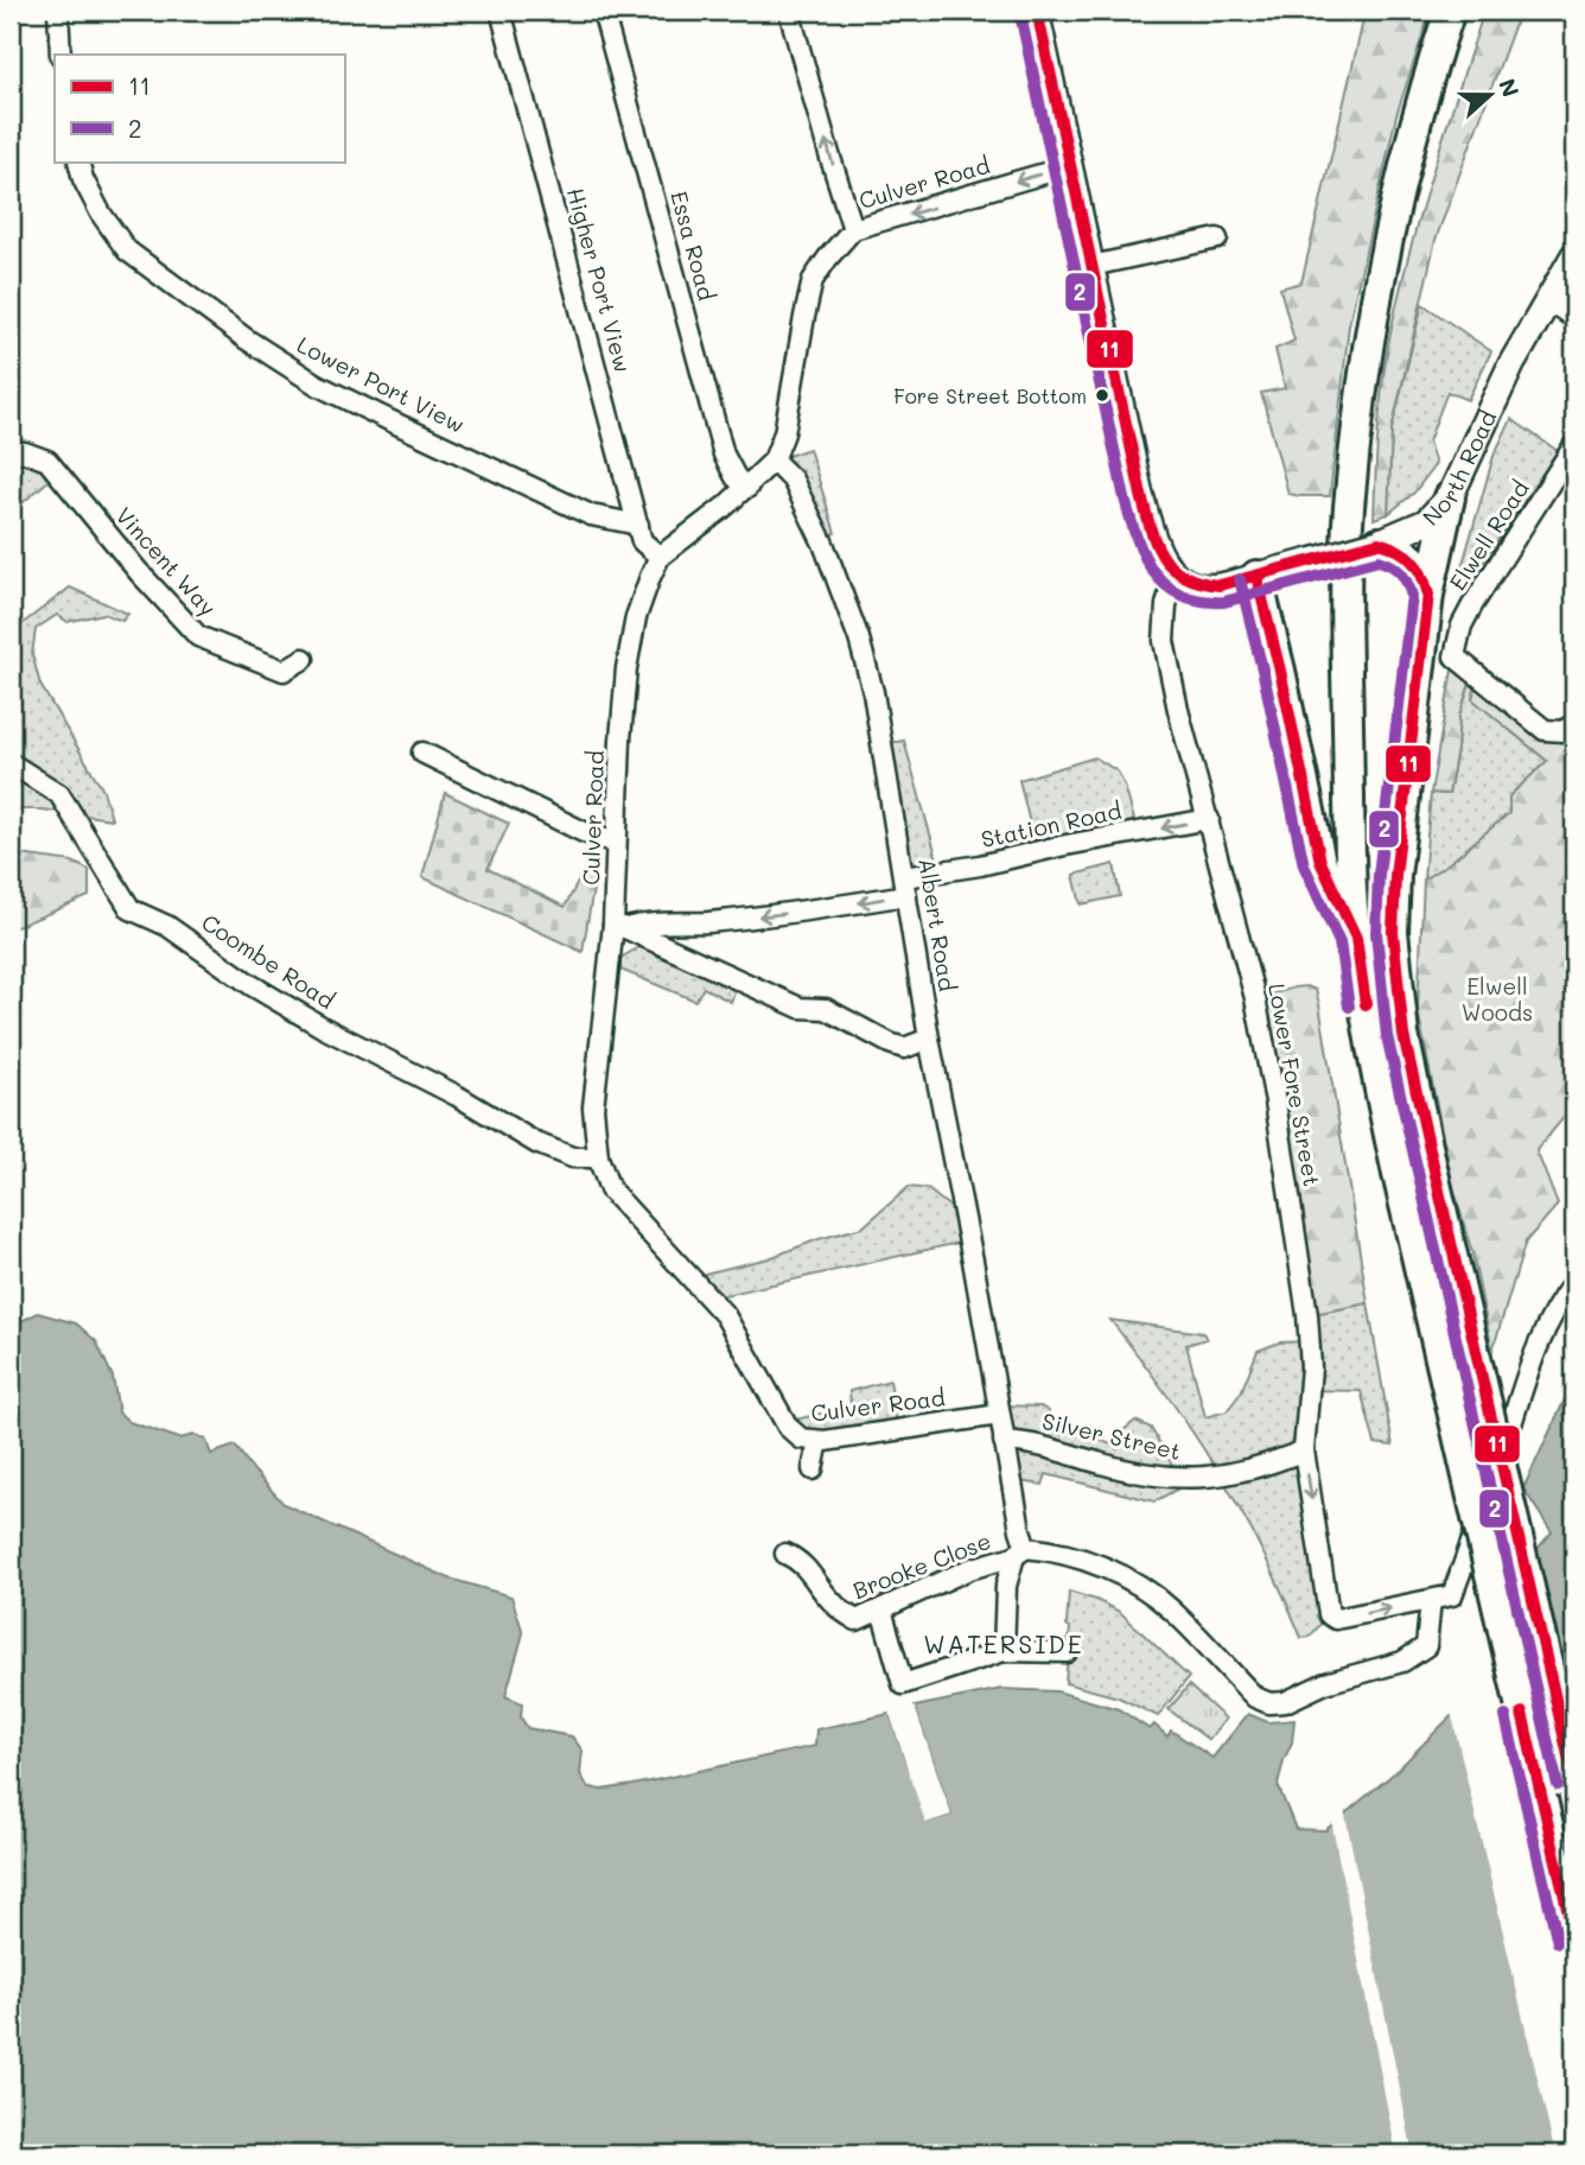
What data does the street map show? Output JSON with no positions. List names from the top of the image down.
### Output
{
  "streets": {
    "main road": ["North Road"],
    "street": [
      "Culver Road",
      "Essa Road",
      "Higher Port View",
      "Lower Port View",
      "Elwell Road",
      "Vincent Way",
      "Station Road",
      "Albert Road",
      "Coombe Road",
      "Lower Fore Street",
      "Silver Street",
      "Brooke Close"
    ]
  },
  "crossings": [
    ["Culver Road", "Essa Road"],
    ["Culver Road", "Higher Port View"],
    ["Culver Road", "Station Road"],
    ["Culver Road", "Albert Road"],
    ["Culver Road", "Coombe Road"],
    ["Higher Port View", "Lower Port View"],
    ["Station Road", "Albert Road"],
    ["Station Road", "Lower Fore Street"],
    ["Albert Road", "Silver Street"],
    ["Albert Road", "Brooke Close"],
    ["Lower Fore Street", "Silver Street"]
  ],
  "one_way": ["Station Road"],
  "districts": ["WATERSIDE"],
  "parks": ["Elwell Woods"],
  "places": ["Fore Street Bottom"],
  "lines": ["transit line 11", "transit line 2"],
  "legend": ["11", "2"],
  "north": "right"
}
